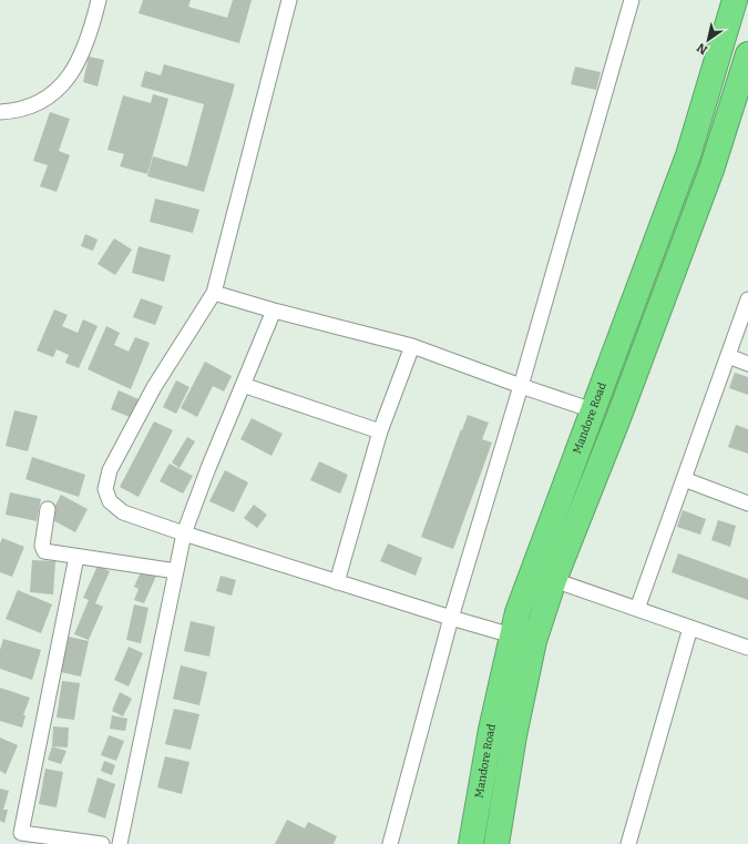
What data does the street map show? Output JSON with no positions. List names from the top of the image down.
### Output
{
  "streets": {
    "highway": ["Mandore Road"]
  },
  "north": "bottom left"
}
